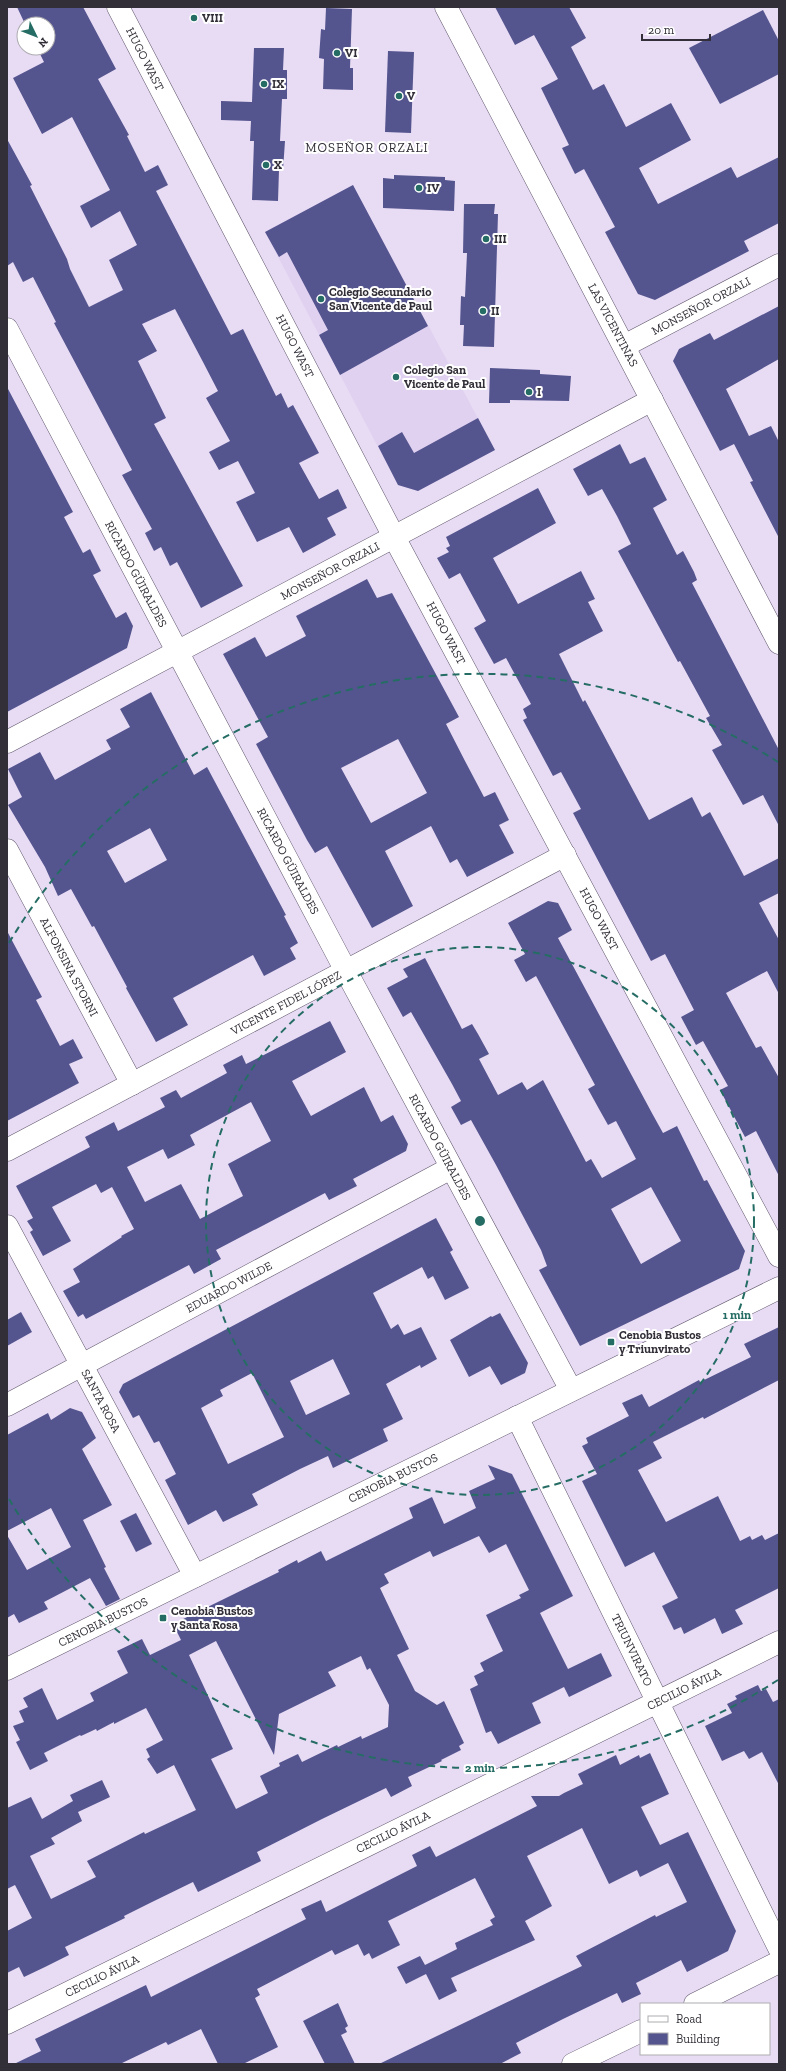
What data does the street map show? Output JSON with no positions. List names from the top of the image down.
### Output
{
  "streets": {
    "street": [
      "HUGO WAST",
      "MONSEÑOR ORZALI",
      "LAS VICENTINAS",
      "RICARDO GÜIRALDES",
      "ALFONSINA STORNI",
      "VICENTE FIDEL LÓPEZ",
      "EDUARDO WILDE",
      "SANTA ROSA",
      "CENOBIA BUSTOS",
      "TRIUNVIRATO",
      "CECILIO ÁVILA"
    ]
  },
  "crossings": [
    ["HUGO WAST", "MONSEÑOR ORZALI"],
    ["HUGO WAST", "VICENTE FIDEL LÓPEZ"],
    ["MONSEÑOR ORZALI", "LAS VICENTINAS"],
    ["MONSEÑOR ORZALI", "RICARDO GÜIRALDES"],
    ["RICARDO GÜIRALDES", "VICENTE FIDEL LÓPEZ"],
    ["RICARDO GÜIRALDES", "EDUARDO WILDE"],
    ["RICARDO GÜIRALDES", "CENOBIA BUSTOS"],
    ["ALFONSINA STORNI", "VICENTE FIDEL LÓPEZ"],
    ["EDUARDO WILDE", "SANTA ROSA"],
    ["SANTA ROSA", "CENOBIA BUSTOS"],
    ["CENOBIA BUSTOS", "TRIUNVIRATO"],
    ["TRIUNVIRATO", "CECILIO ÁVILA"]
  ],
  "districts": ["MOSEÑOR ORZALI"],
  "places": {
    "other": [
      "VIII",
      "VI",
      "IX",
      "V",
      "X",
      "IV",
      "III",
      "Colegio Secundario San Vicente de Paul",
      "II",
      "Colegio San Vicente de Paul",
      "I"
    ],
    "transit": ["Cenobia Bustos y Triunvirato", "Cenobia Bustos y Santa Rosa"]
  },
  "legend": ["Road", "Building"],
  "scale_bar": "20 m",
  "north": "bottom right",
  "rings": ["1 min", "2 min"]
}
